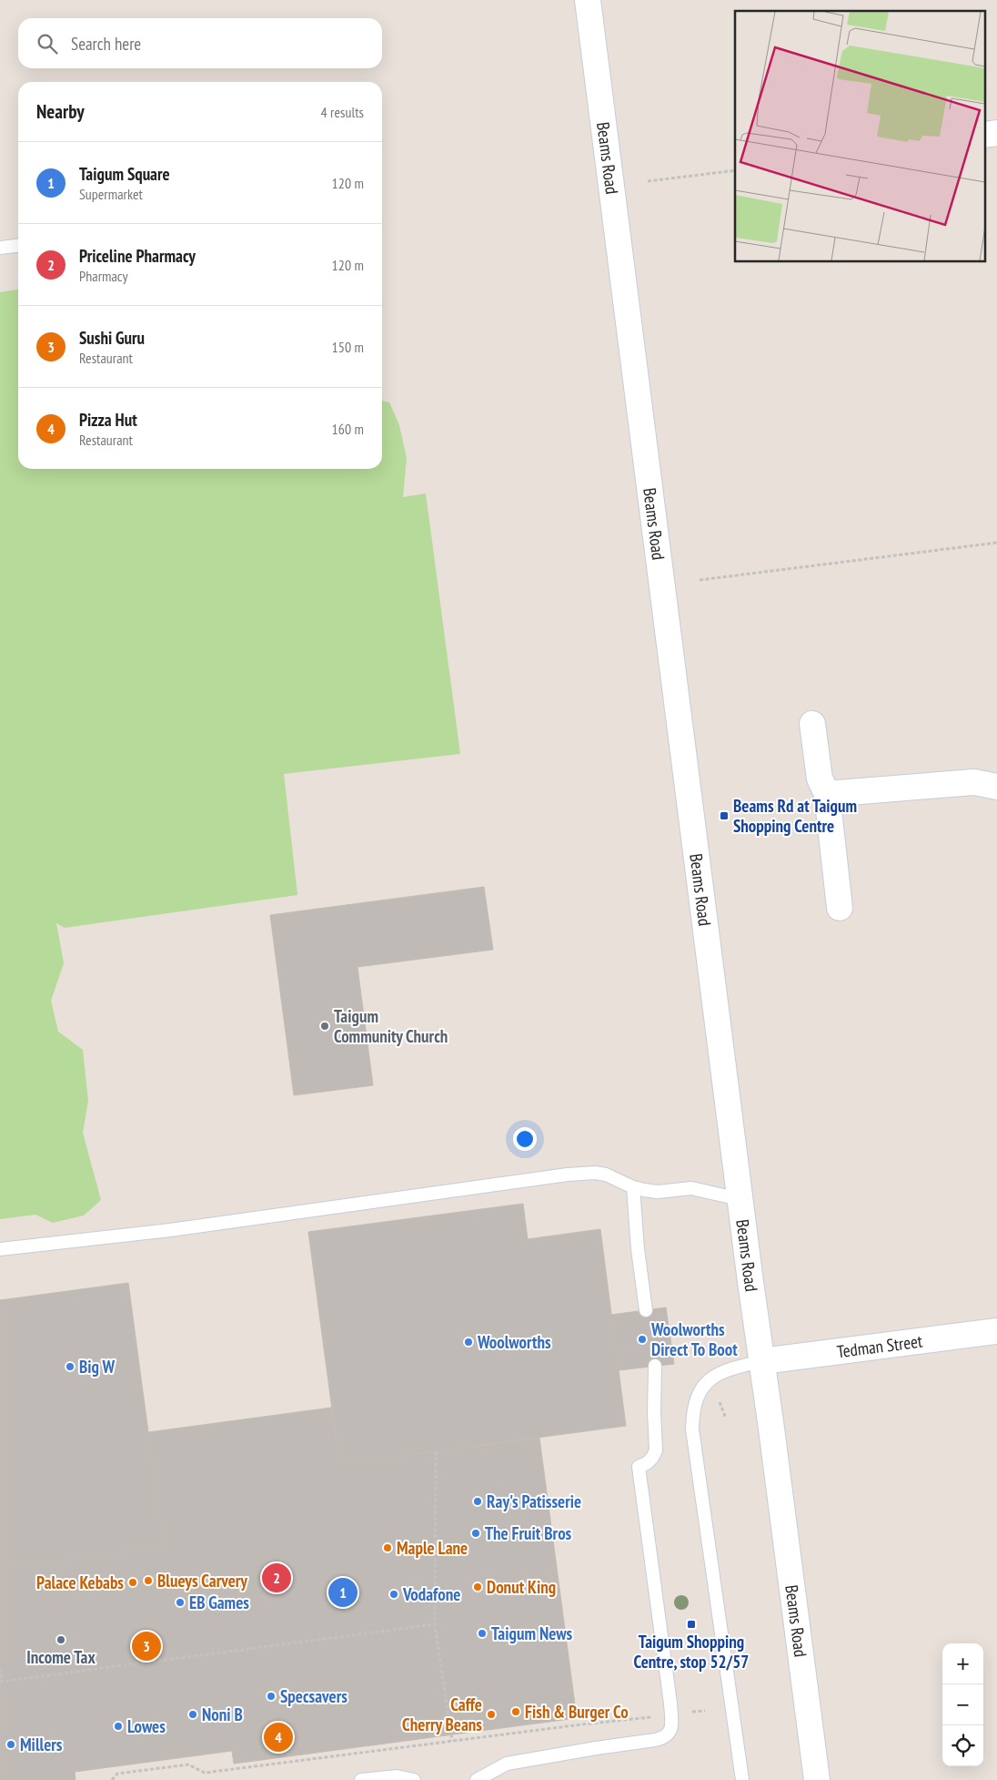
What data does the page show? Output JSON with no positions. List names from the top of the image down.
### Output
{
  "streets": {
    "main road": ["Beams Road", "Tedman Street"]
  },
  "crossings": [
    ["Beams Road", "Tedman Street"]
  ],
  "places": {
    "transit": ["Beams Rd at Taigum Shopping Centre", "Taigum Shopping Centre, stop 52/57"],
    "other": [
      "Taigum Community Church",
      "Woolworths Direct To Boot",
      "Woolworths",
      "Big W",
      "Ray's Patisserie",
      "The Fruit Bros",
      "Maple Lane",
      "Blueys Carvery",
      "Palace Kebabs",
      "Donut King",
      "Vodafone",
      "EB Games",
      "Taigum News",
      "Income Tax",
      "Specsavers",
      "Fish & Burger Co",
      "Noni B",
      "Caffe Cherry Beans",
      "Lowes",
      "Millers"
    ]
  },
  "page": {
    "search": "Search here",
    "heading": ["Nearby", "4 results"],
    "list": [
      {
        "mark": "1",
        "name": "Taigum Square",
        "note": "Supermarket",
        "value": "120 m"
      },
      {
        "mark": "2",
        "name": "Priceline Pharmacy",
        "note": "Pharmacy",
        "value": "120 m"
      },
      {
        "mark": "3",
        "name": "Sushi Guru",
        "note": "Restaurant",
        "value": "150 m"
      },
      {
        "mark": "4",
        "name": "Pizza Hut",
        "note": "Restaurant",
        "value": "160 m"
      }
    ],
    "pins": [
      "2",
      "1",
      "3",
      "4"
    ],
    "map_buttons": ["+", "−"]
  }
}
